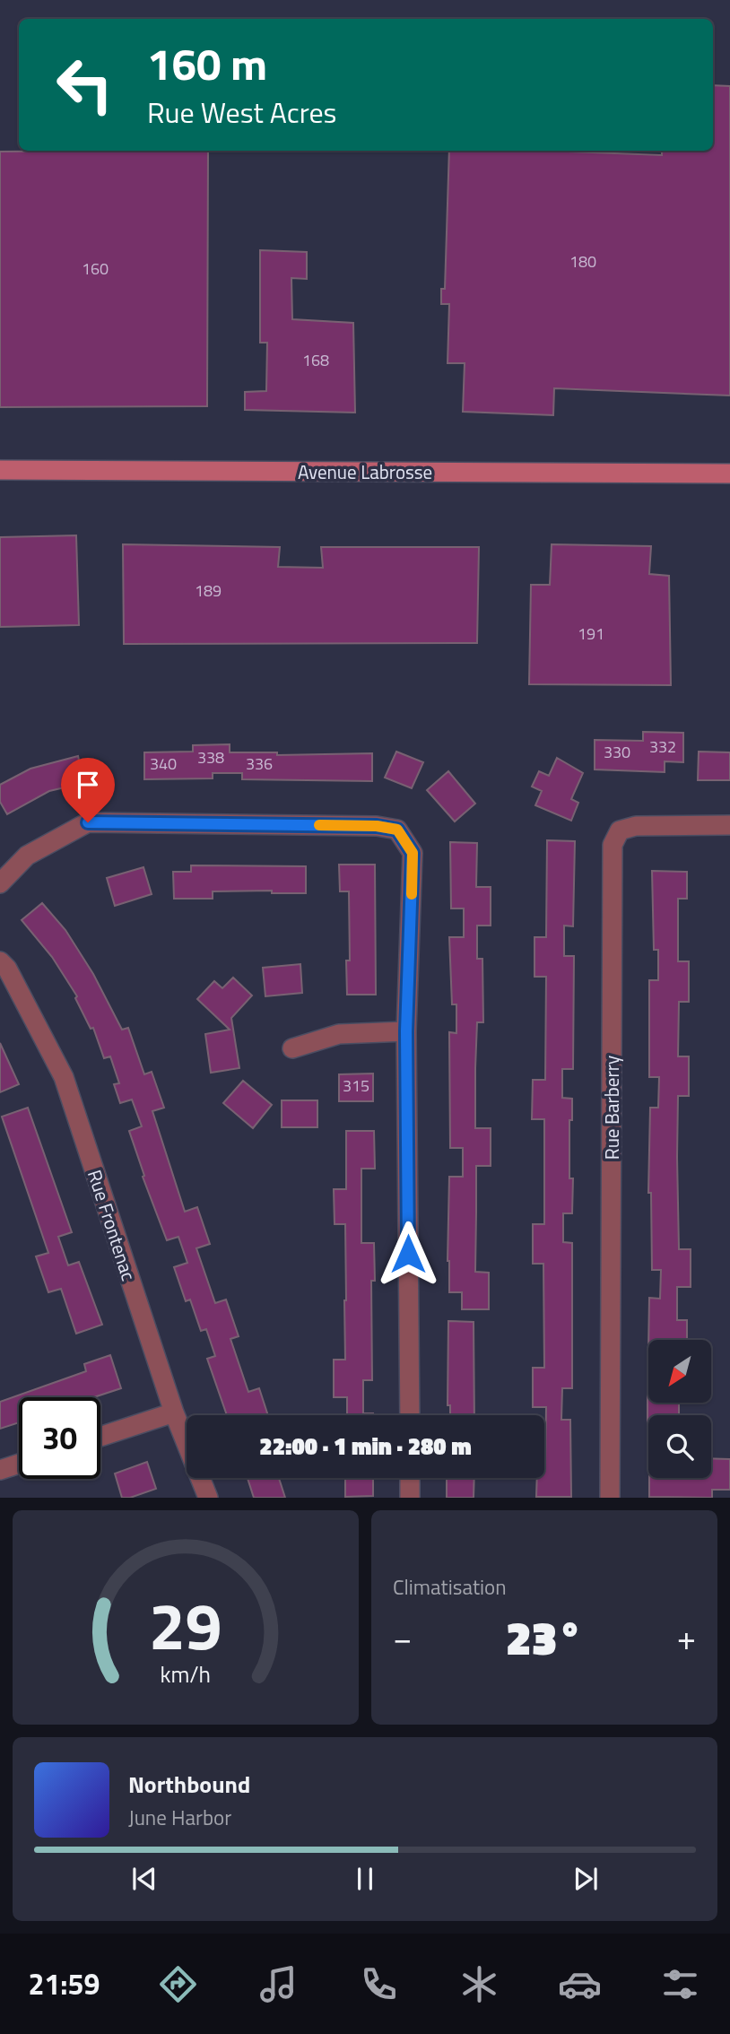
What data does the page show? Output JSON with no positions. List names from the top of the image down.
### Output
{
  "streets": {
    "street": ["Avenue Labrosse", "Rue Barberry", "Rue Frontenac"]
  },
  "house_numbers": [
    "180",
    "160",
    "168",
    "189",
    "191",
    "332",
    "330",
    "338",
    "340",
    "336",
    "315"
  ],
  "north": "bottom left",
  "page": {
    "turn": ["160 m", "Rue West Acres"],
    "limit": "30",
    "trip": "22:00 · 1 min · 280 m",
    "tile": "Climatisation",
    "heat": ["−", "23°", "+"],
    "song": ["Northbound", "June Harbor"],
    "tabs": "21:59",
    "gauge": ["29", "km/h"]
  }
}
